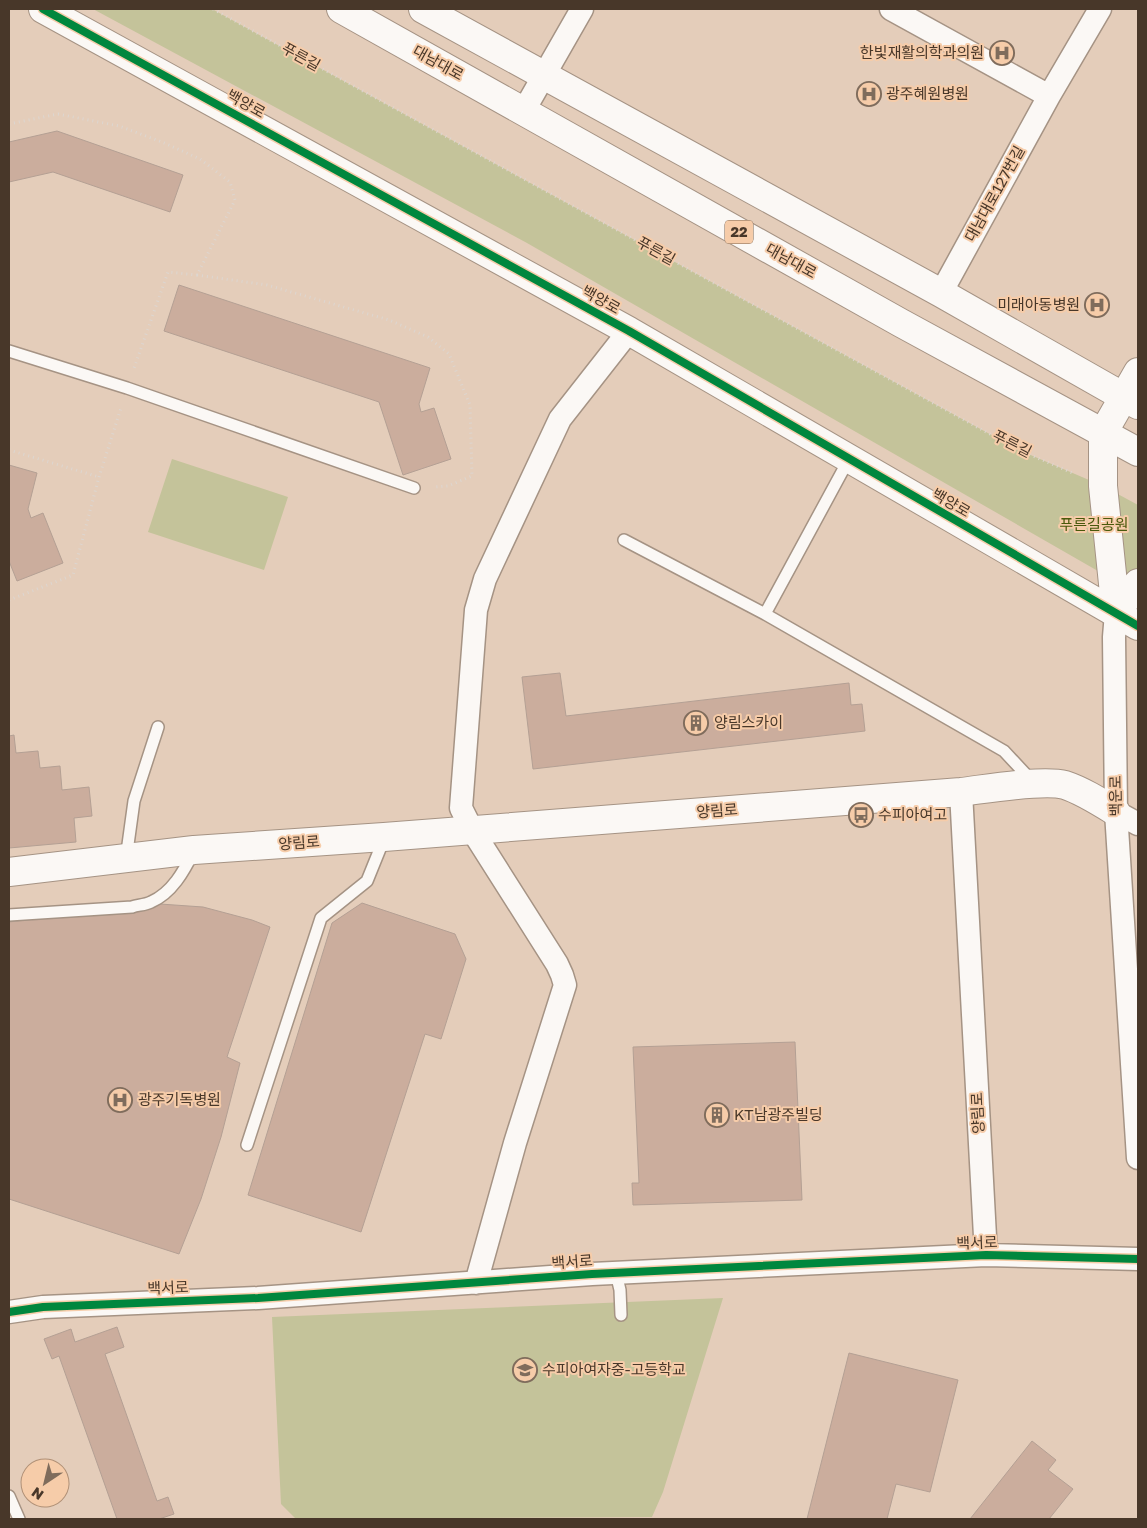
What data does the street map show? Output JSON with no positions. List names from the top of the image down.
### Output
{
  "streets": {
    "main road": [
      "대남대로",
      "백양로",
      "22",
      "백운로",
      "양림로"
    ],
    "street": ["대남대로127번길", "백서로"],
    "path": ["푸른길"]
  },
  "crossings": [
    ["푸른길", "백운로"],
    ["대남대로", "백운로"],
    ["백양로", "백운로"],
    ["백운로", "양림로"],
    ["양림로", "백서로"]
  ],
  "parks": ["푸른길공원"],
  "places": {
    "hospital": [
      "한빛재활의학과의원",
      "광주혜원병원",
      "미래아동병원",
      "광주기독병원"
    ],
    "building": ["양림스카이", "KT남광주빌딩"],
    "bus stop": ["수피아여고"],
    "school or university": ["수피아여자중-고등학교"]
  },
  "north": "bottom left"
}
